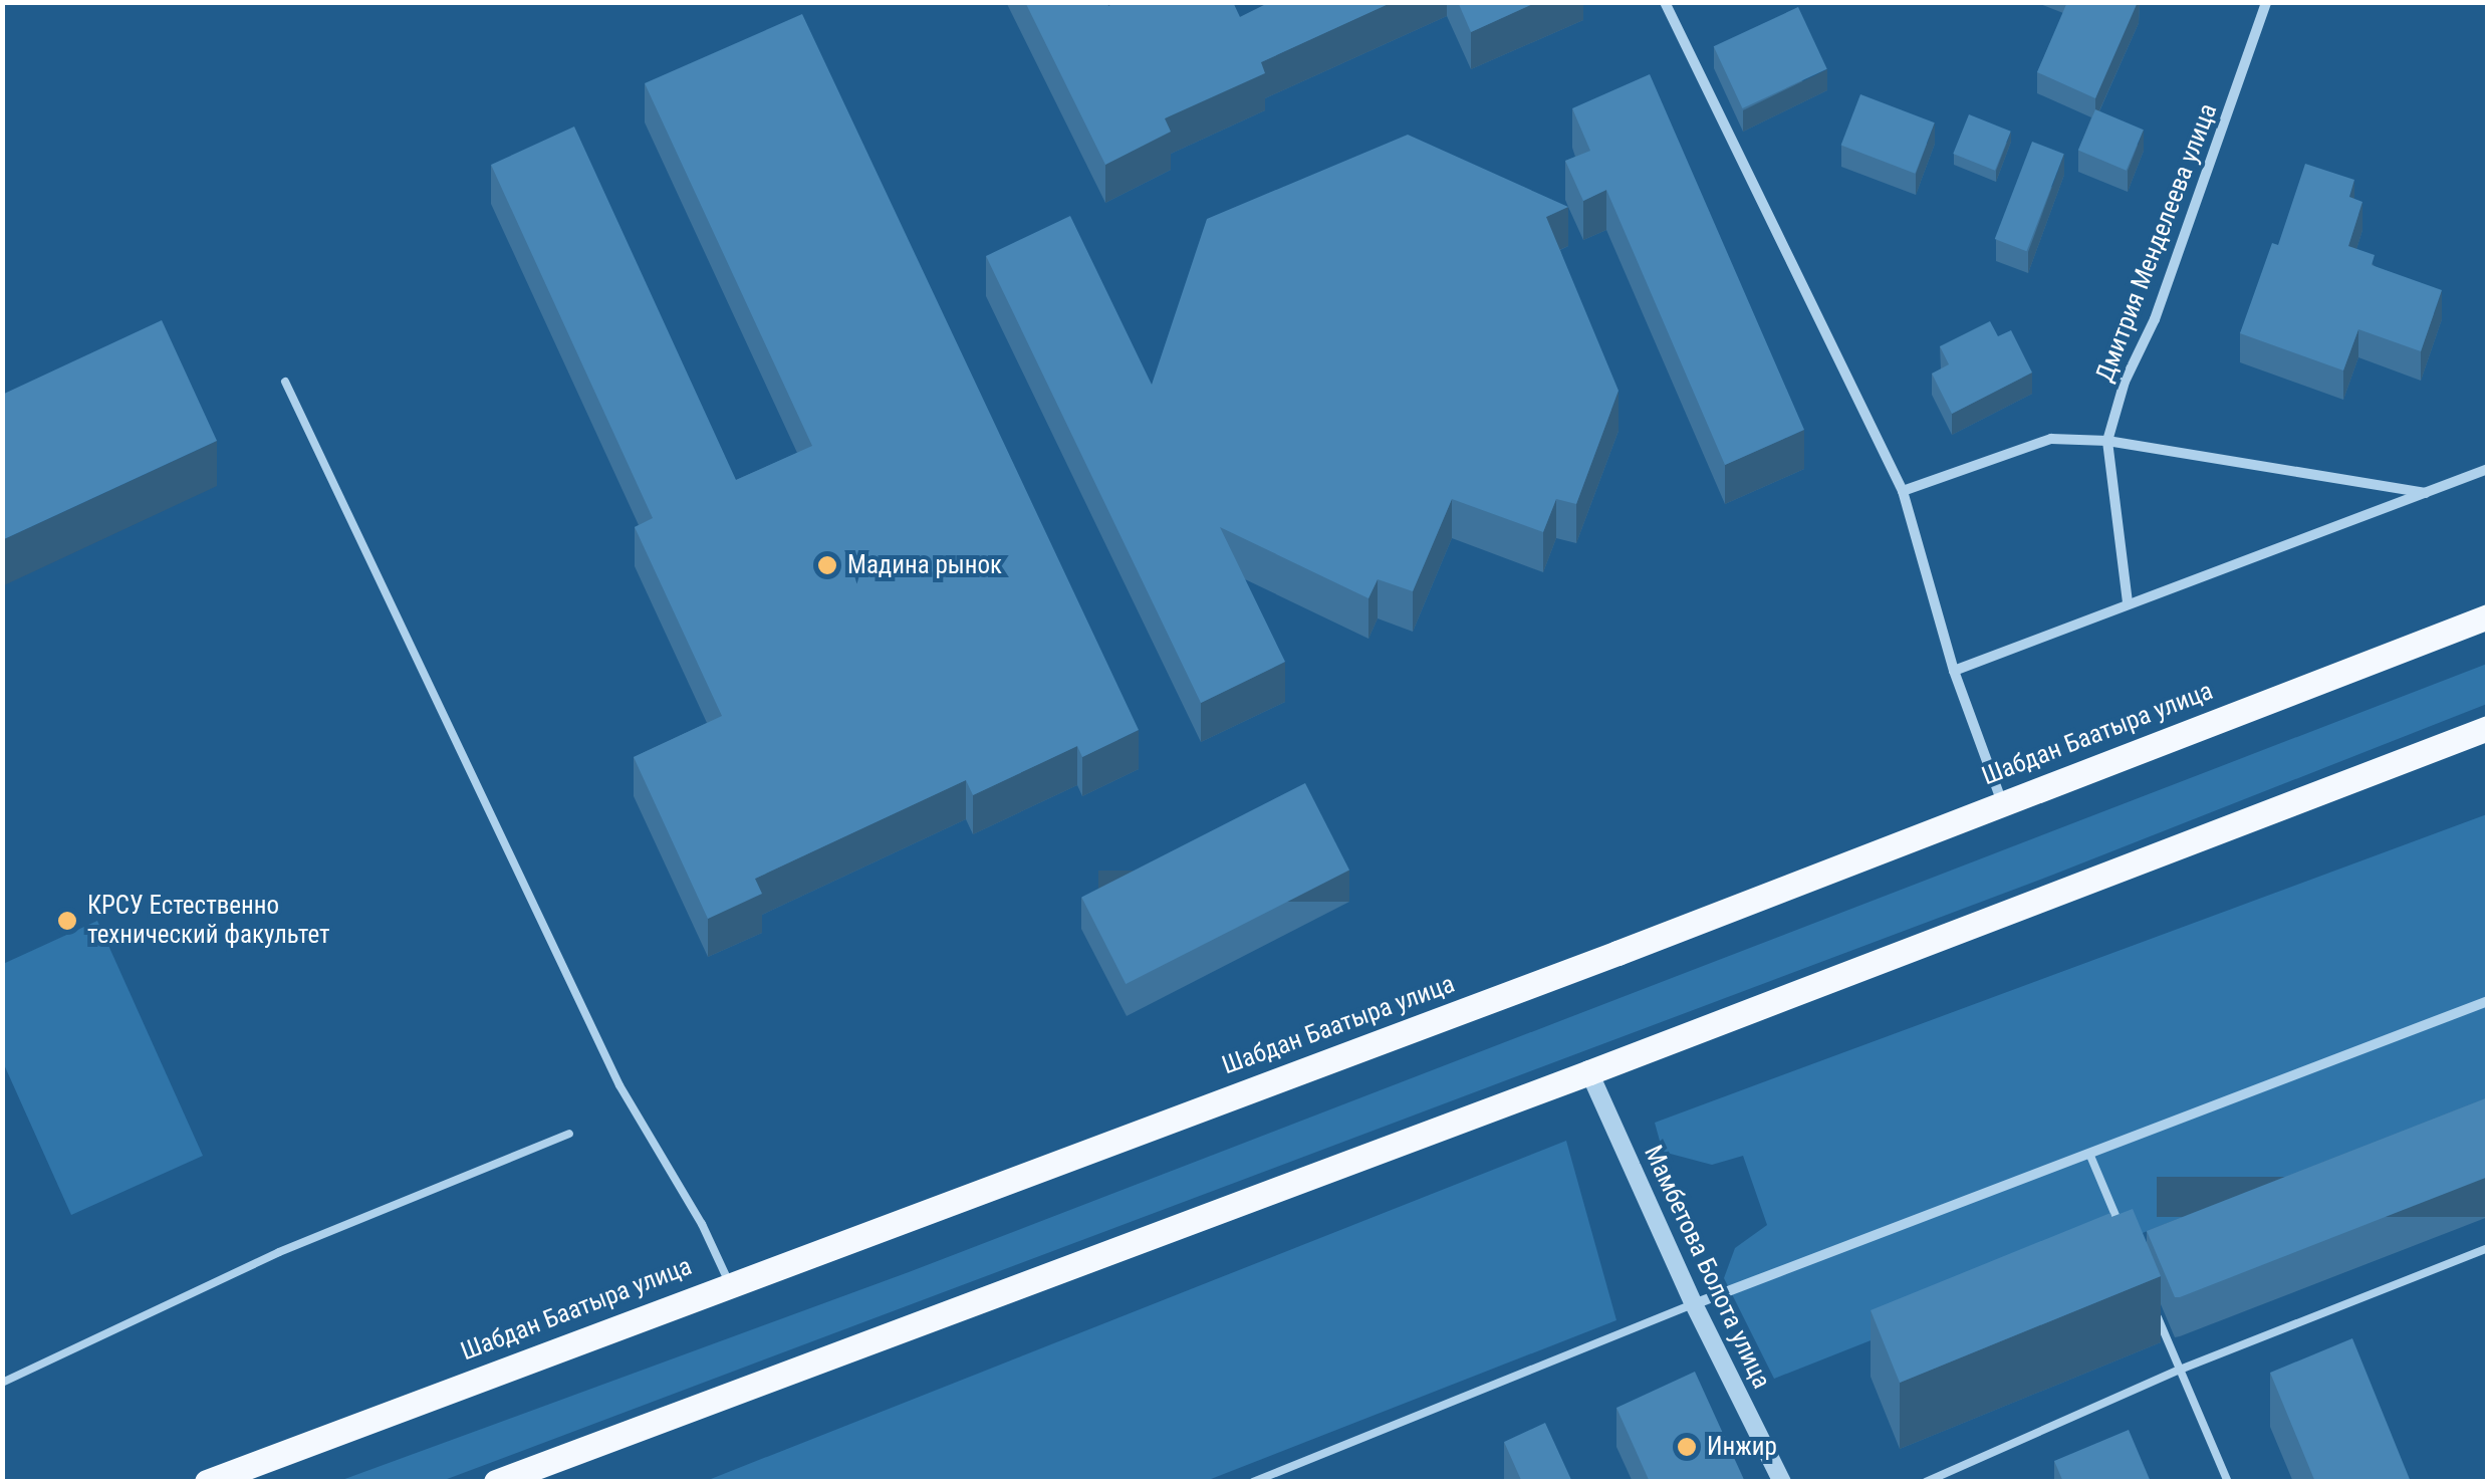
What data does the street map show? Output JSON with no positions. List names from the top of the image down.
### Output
{
  "streets": {
    "main road": ["Шабдан Баатыра улица"],
    "street": ["Дмитрия Менделеева улица", "Мамбетова Болота улица"]
  },
  "places": ["Мадина рынок", "КРСУ Естественно технический факультет", "Инжир"]
}
